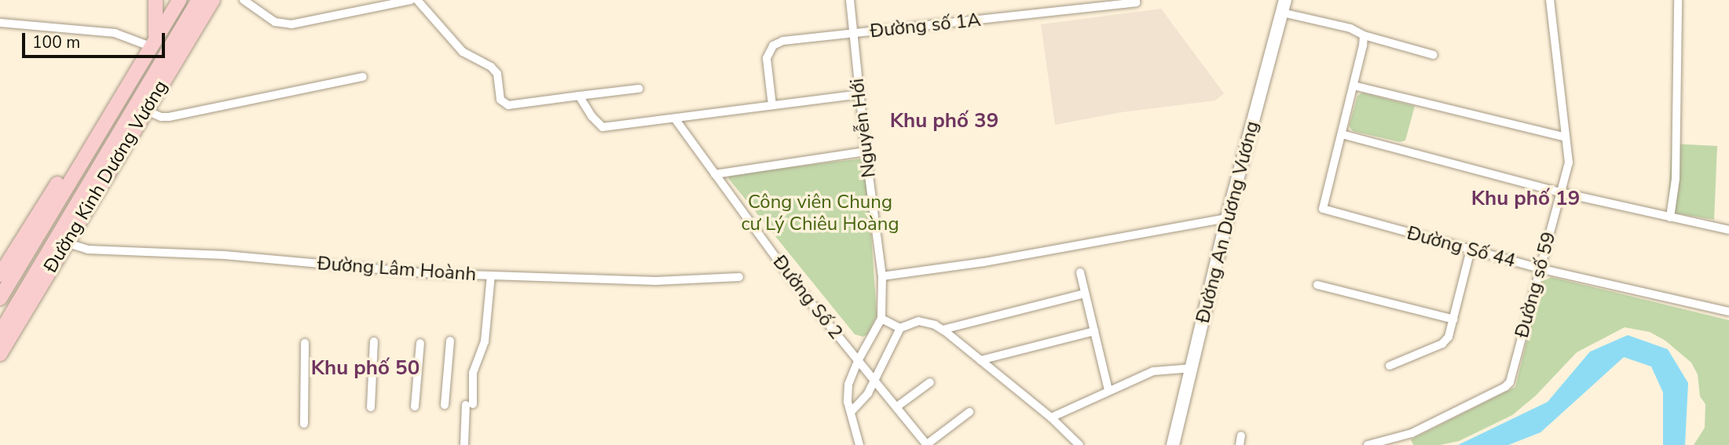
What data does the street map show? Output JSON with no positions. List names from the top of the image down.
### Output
{
  "streets": {
    "main road": ["Đường Kinh Dương Vương", "Đường An Dương Vương"],
    "street": [
      "Đường số 1A",
      "Nguyễn Hới",
      "Đường Số 44",
      "Đường Lâm Hoành",
      "Đường số 59",
      "Đường Số 2"
    ]
  },
  "crossings": [
    ["Đường số 1A", "Nguyễn Hới"],
    ["Nguyễn Hới", "Đường Số 2"],
    ["Đường Kinh Dương Vương", "Đường Lâm Hoành"],
    ["Đường Số 44", "Đường số 59"]
  ],
  "districts": ["Khu phố 39", "Khu phố 19", "Khu phố 50"],
  "parks": ["Công viên Chung cư Lý Chiêu Hoàng"],
  "scale_bar": "100 m"
}
